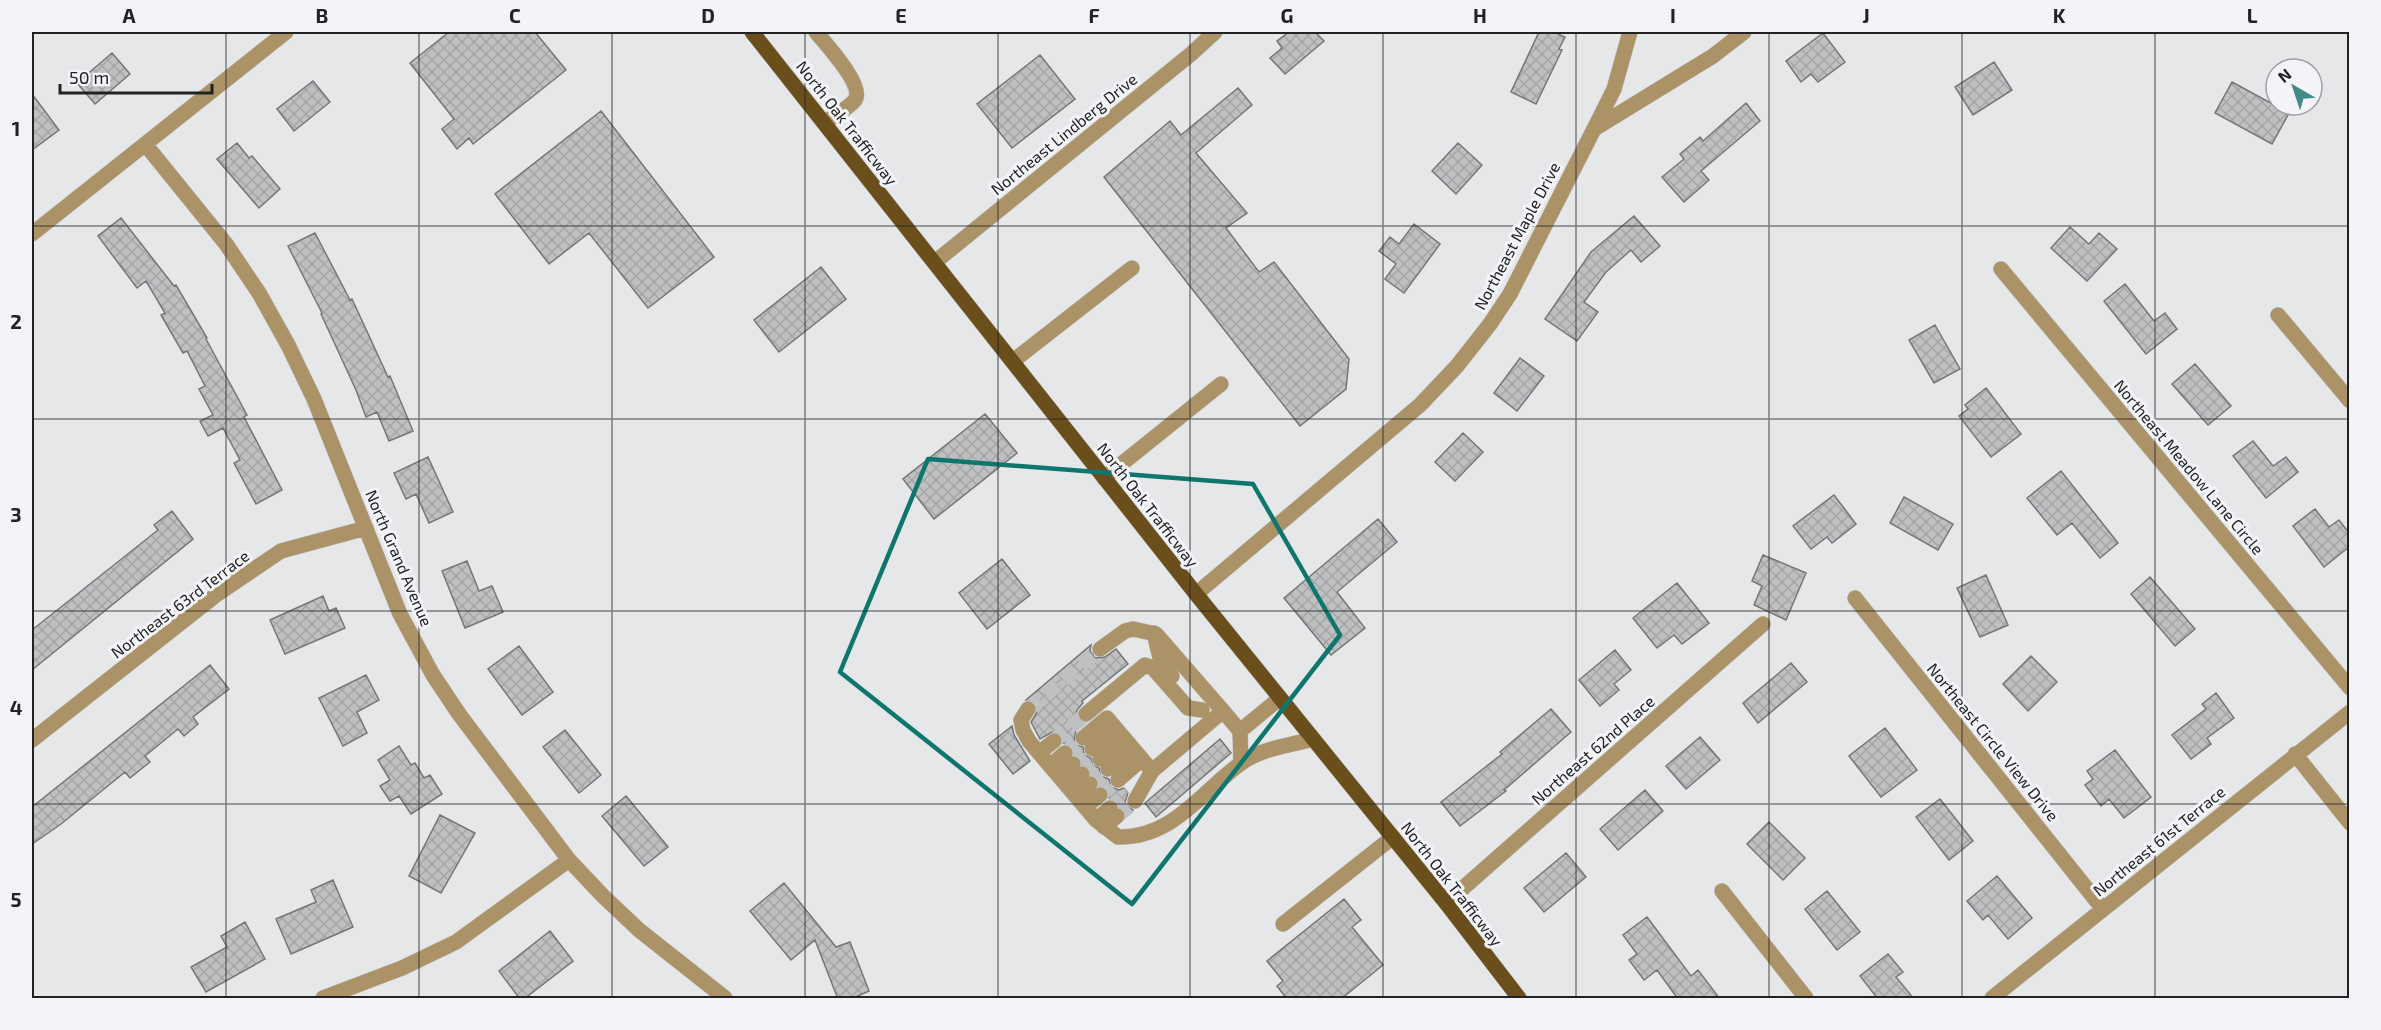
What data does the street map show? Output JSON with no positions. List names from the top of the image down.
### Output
{
  "streets": {
    "main road": ["North Oak Trafficway"],
    "street": [
      "Northeast Lindberg Drive",
      "Northeast Maple Drive",
      "Northeast Meadow Lane Circle",
      "North Grand Avenue",
      "Northeast 63rd Terrace",
      "Northeast Circle View Drive",
      "Northeast 62nd Place",
      "Northeast 61st Terrace"
    ]
  },
  "crossings": [
    ["North Oak Trafficway", "Northeast Lindberg Drive"],
    ["North Oak Trafficway", "Northeast Maple Drive"],
    ["North Oak Trafficway", "Northeast 62nd Place"],
    ["North Grand Avenue", "Northeast 63rd Terrace"],
    ["Northeast Circle View Drive", "Northeast 61st Terrace"]
  ],
  "scale_bar": "50 m",
  "north": "top left",
  "grid": {
    "columns": [
      "A",
      "B",
      "C",
      "D",
      "E",
      "F",
      "G",
      "H",
      "I",
      "J",
      "K",
      "L"
    ],
    "rows": [
      "1",
      "2",
      "3",
      "4",
      "5"
    ]
  }
}
